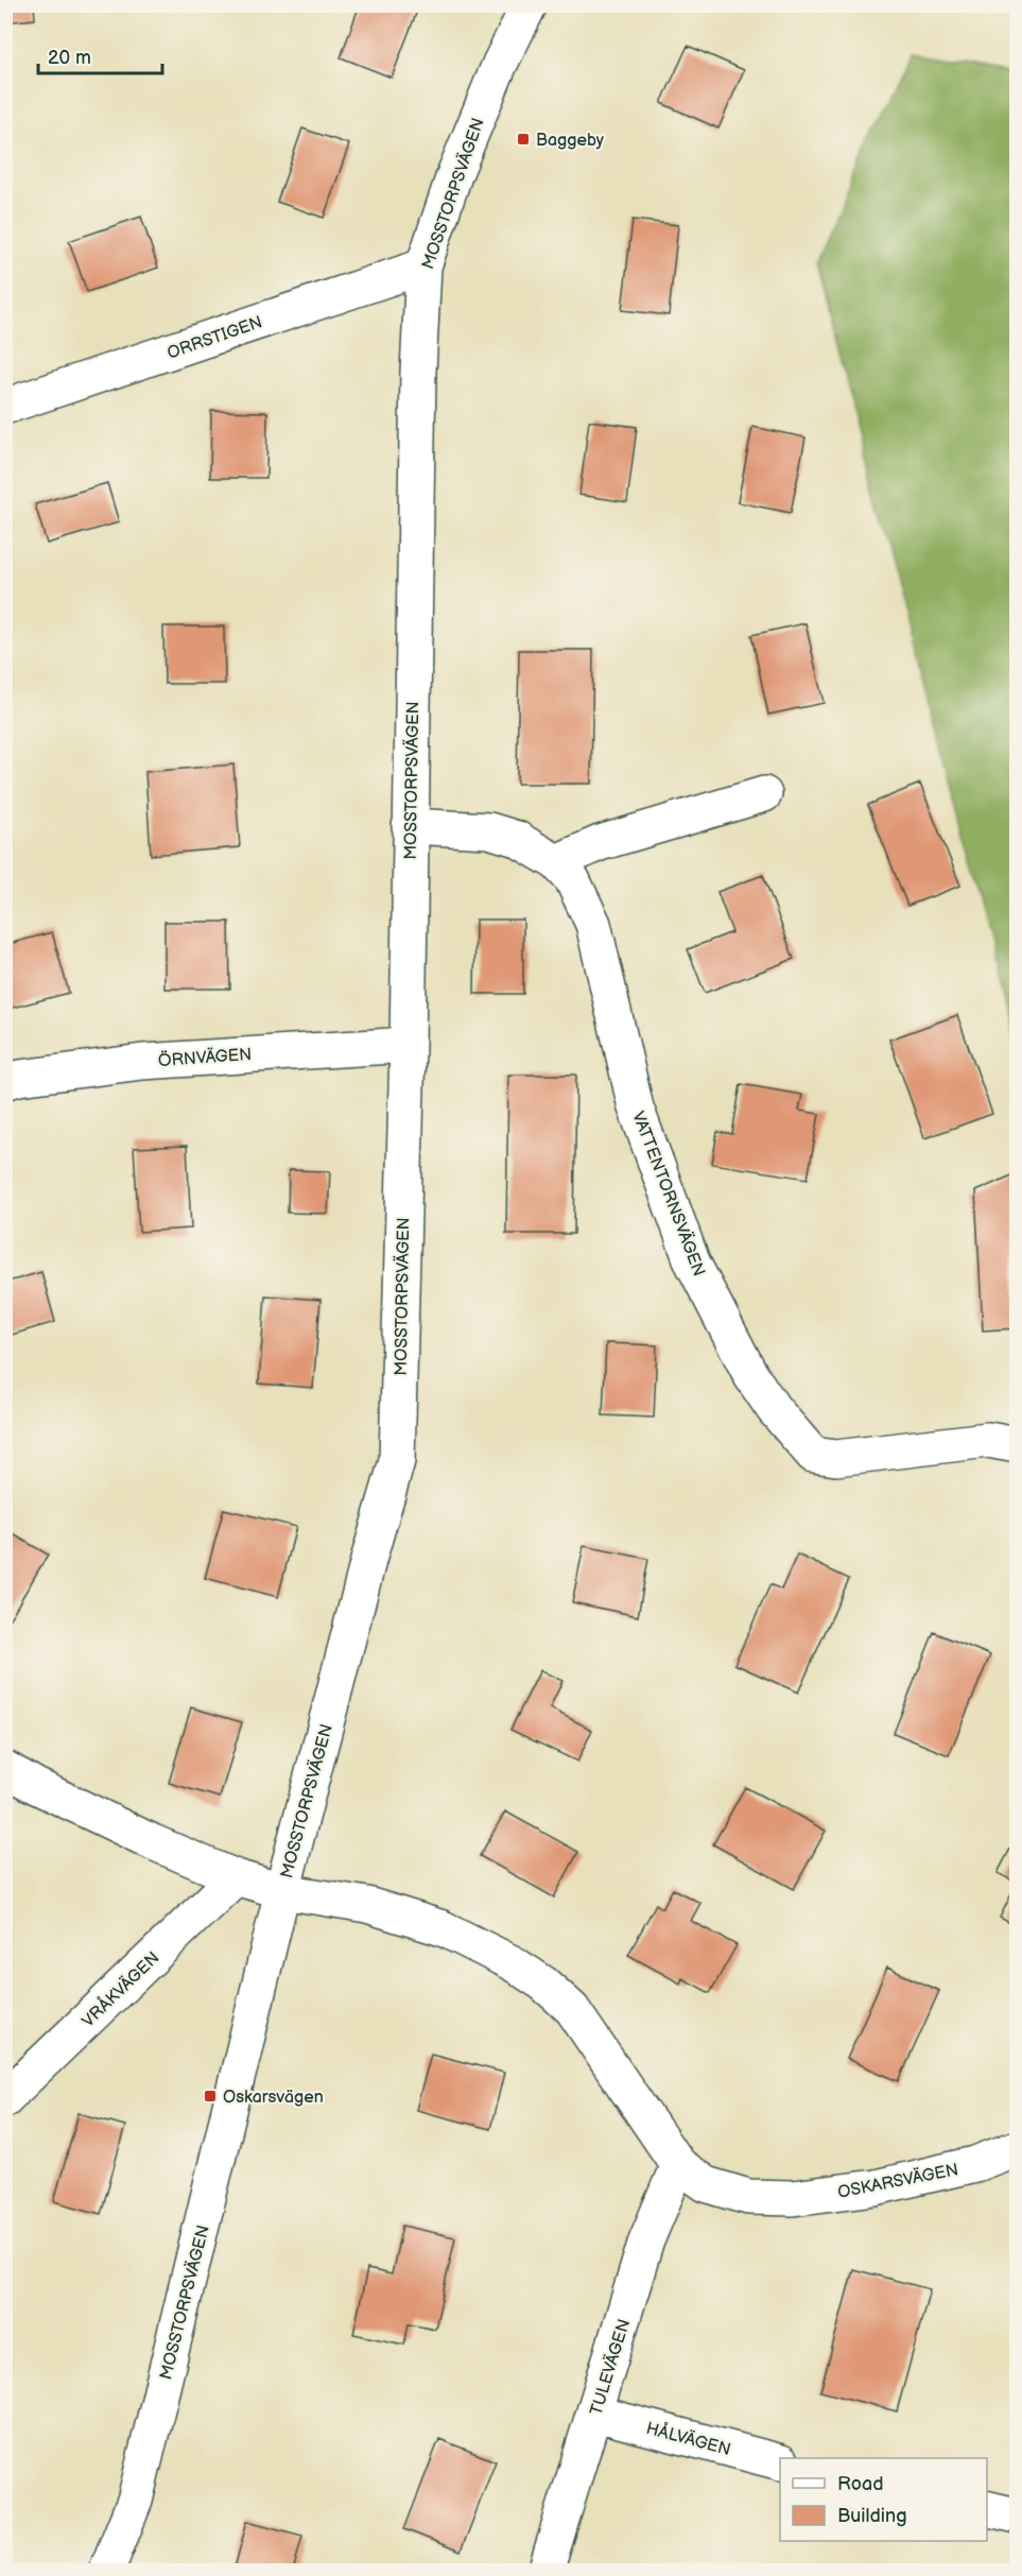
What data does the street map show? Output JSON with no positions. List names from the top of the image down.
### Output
{
  "streets": {
    "street": [
      "MOSSTORPSVÄGEN",
      "ORRSTIGEN",
      "ÖRNVÄGEN",
      "VATTENTORNSVÄGEN",
      "VRÅKVÄGEN",
      "OSKARSVÄGEN",
      "TULEVÄGEN",
      "HÅLVÄGEN"
    ]
  },
  "crossings": [
    ["MOSSTORPSVÄGEN", "ORRSTIGEN"],
    ["MOSSTORPSVÄGEN", "ÖRNVÄGEN"],
    ["MOSSTORPSVÄGEN", "VATTENTORNSVÄGEN"],
    ["MOSSTORPSVÄGEN", "OSKARSVÄGEN"],
    ["VRÅKVÄGEN", "OSKARSVÄGEN"],
    ["OSKARSVÄGEN", "TULEVÄGEN"],
    ["TULEVÄGEN", "HÅLVÄGEN"]
  ],
  "places": {
    "transit": ["Baggeby", "Oskarsvägen"]
  },
  "legend": ["Road", "Building"],
  "scale_bar": "20 m"
}
